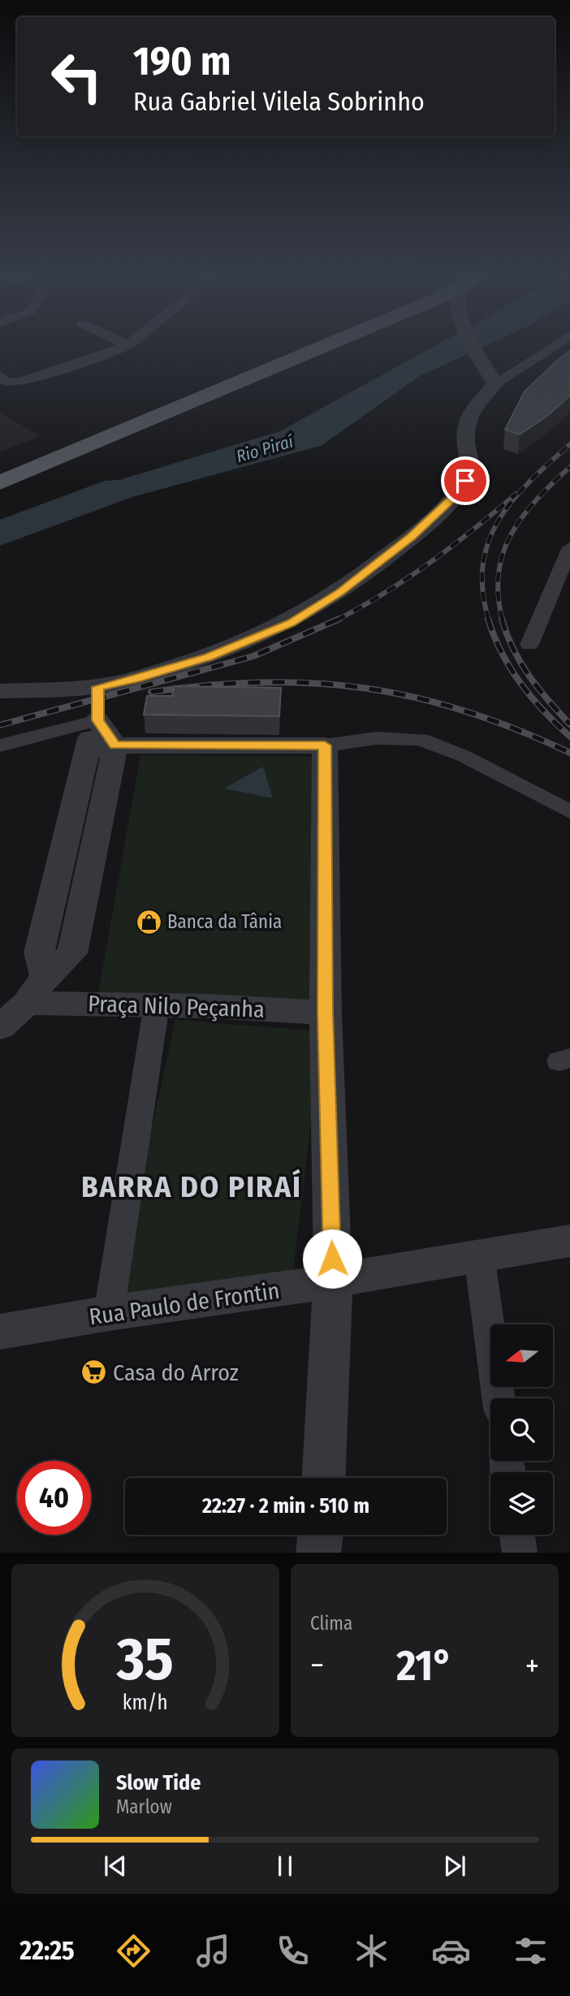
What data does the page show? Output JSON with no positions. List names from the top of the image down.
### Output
{
  "streets": {
    "street": ["Praça Nilo Peçanha", "Rua Paulo de Frontin"]
  },
  "districts": ["BARRA DO PIRAÍ"],
  "water": ["Rio Piraí"],
  "places": {
    "shop": ["Banca da Tânia"],
    "supermarket": ["Casa do Arroz"]
  },
  "north": "left",
  "page": {
    "turn": ["190 m", "Rua Gabriel Vilela Sobrinho"],
    "limit": "40",
    "trip": "22:27 · 2 min · 510 m",
    "tile": "Clima",
    "heat": ["−", "21°", "+"],
    "song": ["Slow Tide", "Marlow"],
    "tabs": "22:25",
    "gauge": ["35", "km/h"]
  }
}
